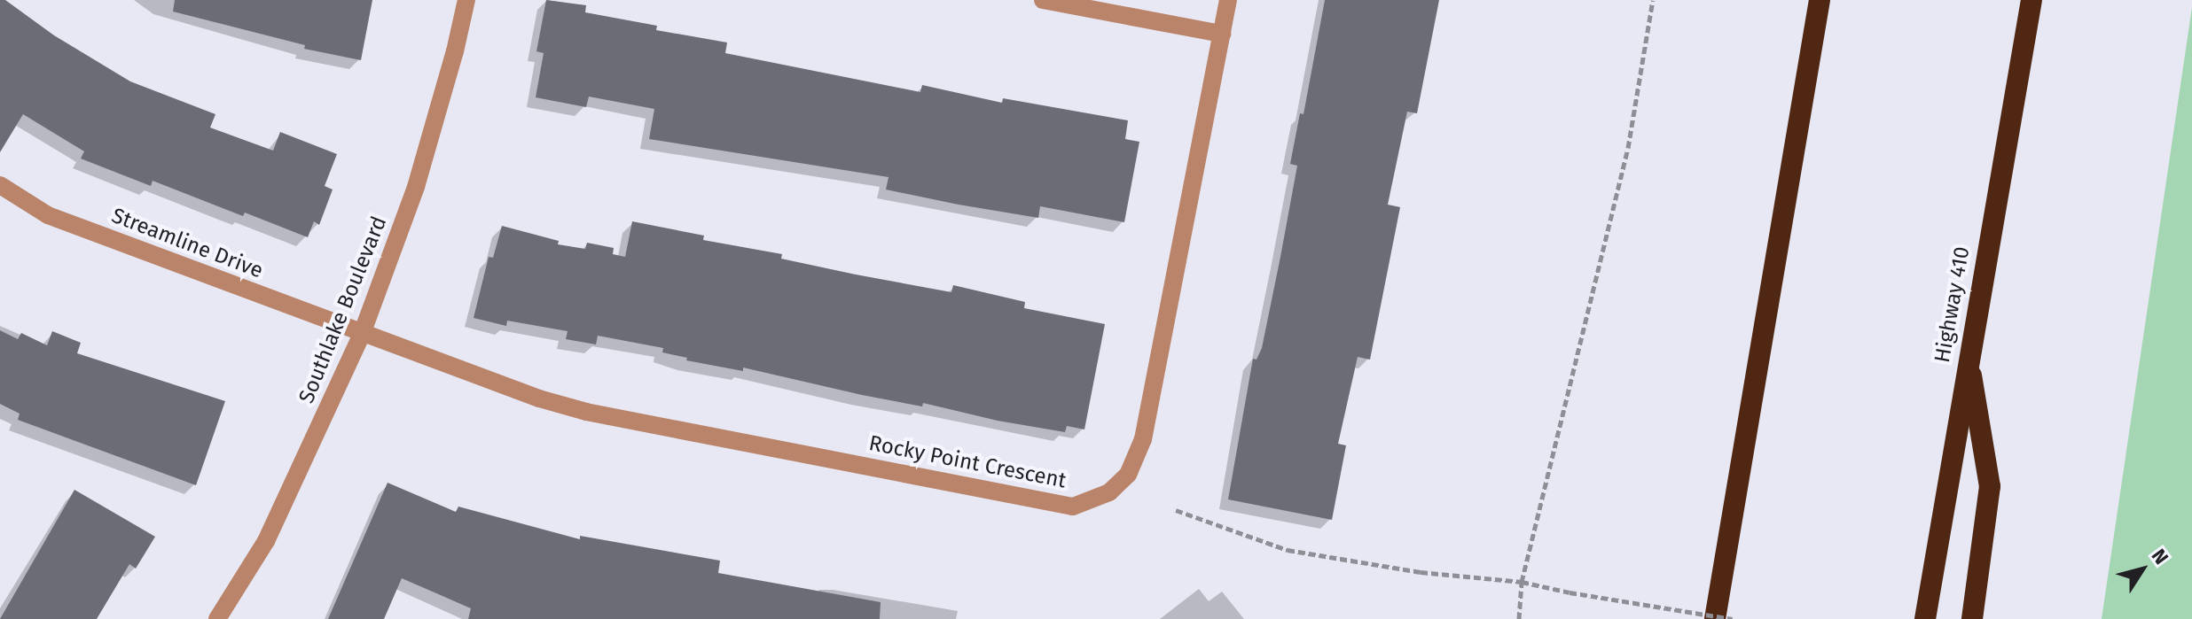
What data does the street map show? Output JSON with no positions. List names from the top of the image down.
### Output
{
  "streets": {
    "highway": ["Highway 410"],
    "street": ["Streamline Drive", "Southlake Boulevard", "Rocky Point Crescent"]
  },
  "crossings": [
    ["Streamline Drive", "Southlake Boulevard"],
    ["Streamline Drive", "Rocky Point Crescent"],
    ["Southlake Boulevard", "Rocky Point Crescent"]
  ],
  "north": "top right"
}
